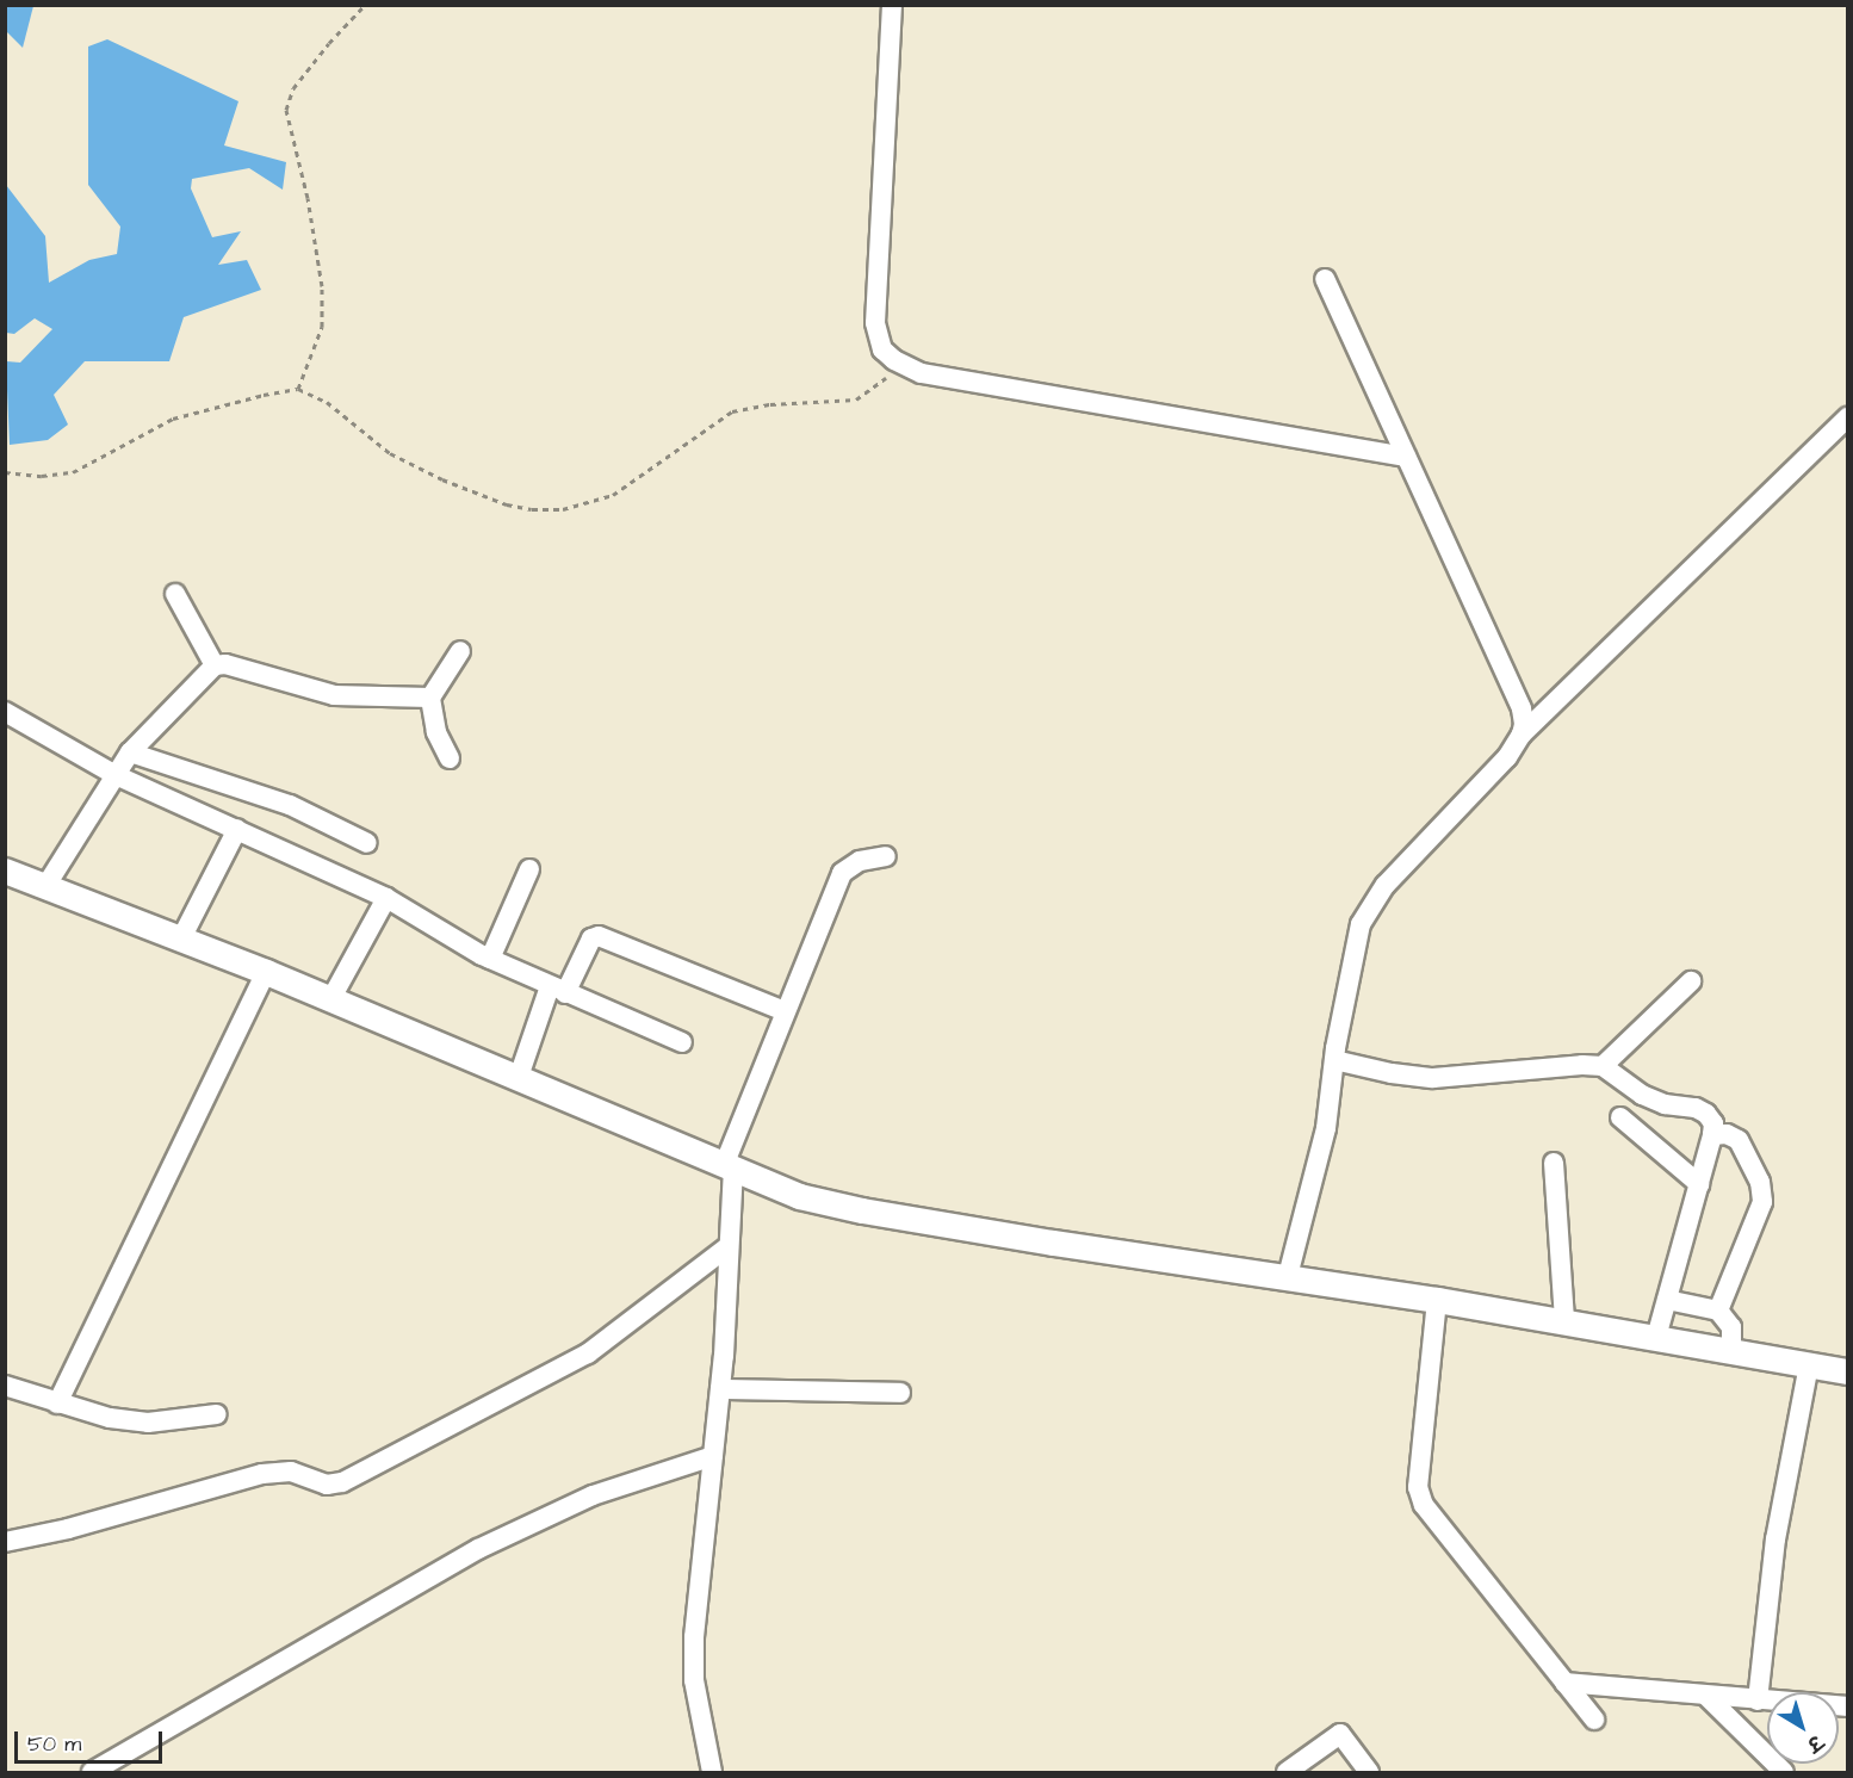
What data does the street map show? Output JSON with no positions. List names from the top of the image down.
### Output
{
  "scale_bar": "50 m",
  "north": "bottom right"
}
